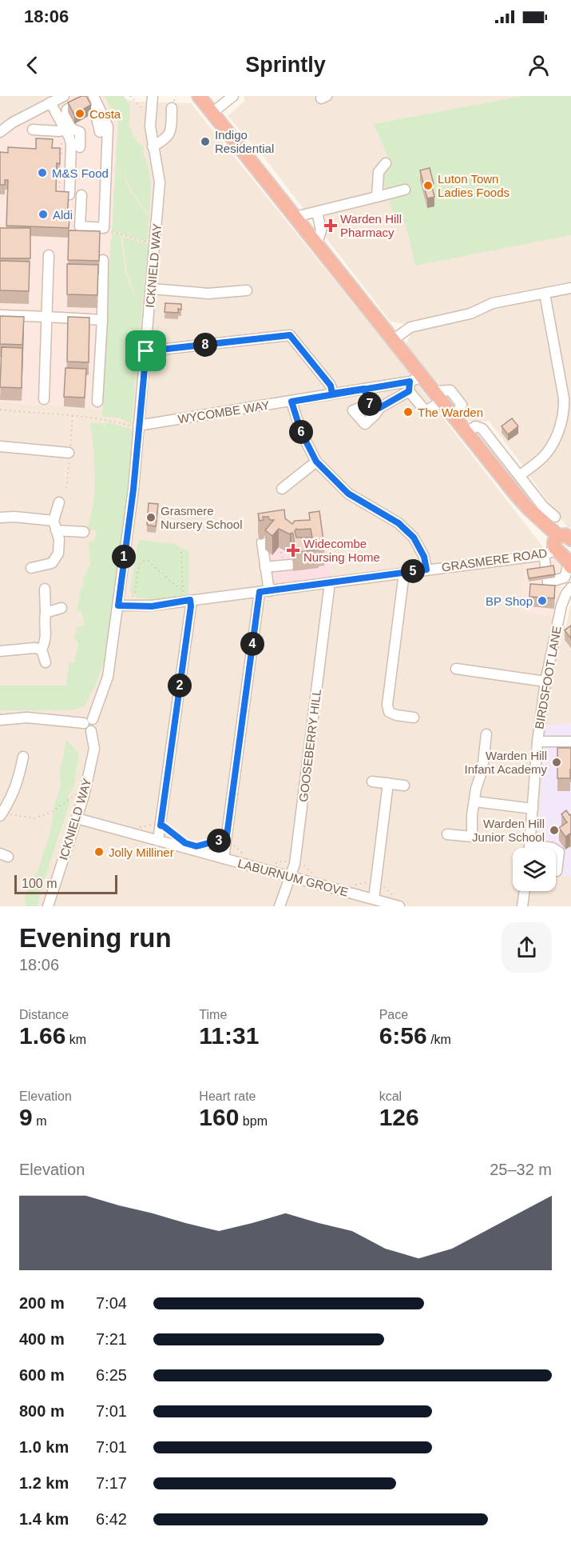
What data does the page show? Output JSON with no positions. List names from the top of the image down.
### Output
{
  "streets": {
    "street": [
      "ICKNIELD WAY",
      "WYCOMBE WAY",
      "GRASMERE ROAD",
      "BIRDSFOOT LANE",
      "GOOSEBERRY HILL",
      "LABURNUM GROVE"
    ]
  },
  "crossings": [
    ["ICKNIELD WAY", "WYCOMBE WAY"],
    ["ICKNIELD WAY", "GRASMERE ROAD"],
    ["ICKNIELD WAY", "LABURNUM GROVE"],
    ["GRASMERE ROAD", "GOOSEBERRY HILL"],
    ["GOOSEBERRY HILL", "LABURNUM GROVE"]
  ],
  "places": {
    "other": [
      "Costa",
      "Indigo Residential",
      "M&S Food",
      "Luton Town Ladies Foods",
      "Aldi",
      "The Warden",
      "Grasmere Nursery School",
      "BP Shop",
      "Warden Hill Infant Academy",
      "Warden Hill Junior School",
      "Jolly Milliner"
    ],
    "health": ["Warden Hill Pharmacy", "Widecombe Nursing Home"]
  },
  "scale_bar": "100 m",
  "page": {
    "status": "18:06",
    "header": "Sprintly",
    "pins": [
      "8",
      "7",
      "6",
      "1",
      "5",
      "4",
      "2",
      "3"
    ],
    "scale": "100 m",
    "heading": ["Evening run", "18:06"],
    "stats": [
      ["Distance", "1.66 km"],
      ["Time", "11:31"],
      ["Pace", "6:56 /km"],
      ["Elevation", "9 m"],
      ["Heart rate", "160 bpm"],
      ["kcal", "126"]
    ],
    "chart": ["Elevation", "25–32 m"],
    "list": [
      {
        "name": "200 m",
        "note": "7:04"
      },
      {
        "name": "400 m",
        "note": "7:21"
      },
      {
        "name": "600 m",
        "note": "6:25"
      },
      {
        "name": "800 m",
        "note": "7:01"
      },
      {
        "name": "1.0 km",
        "note": "7:01"
      },
      {
        "name": "1.2 km",
        "note": "7:17"
      },
      {
        "name": "1.4 km",
        "note": "6:42"
      }
    ]
  }
}
